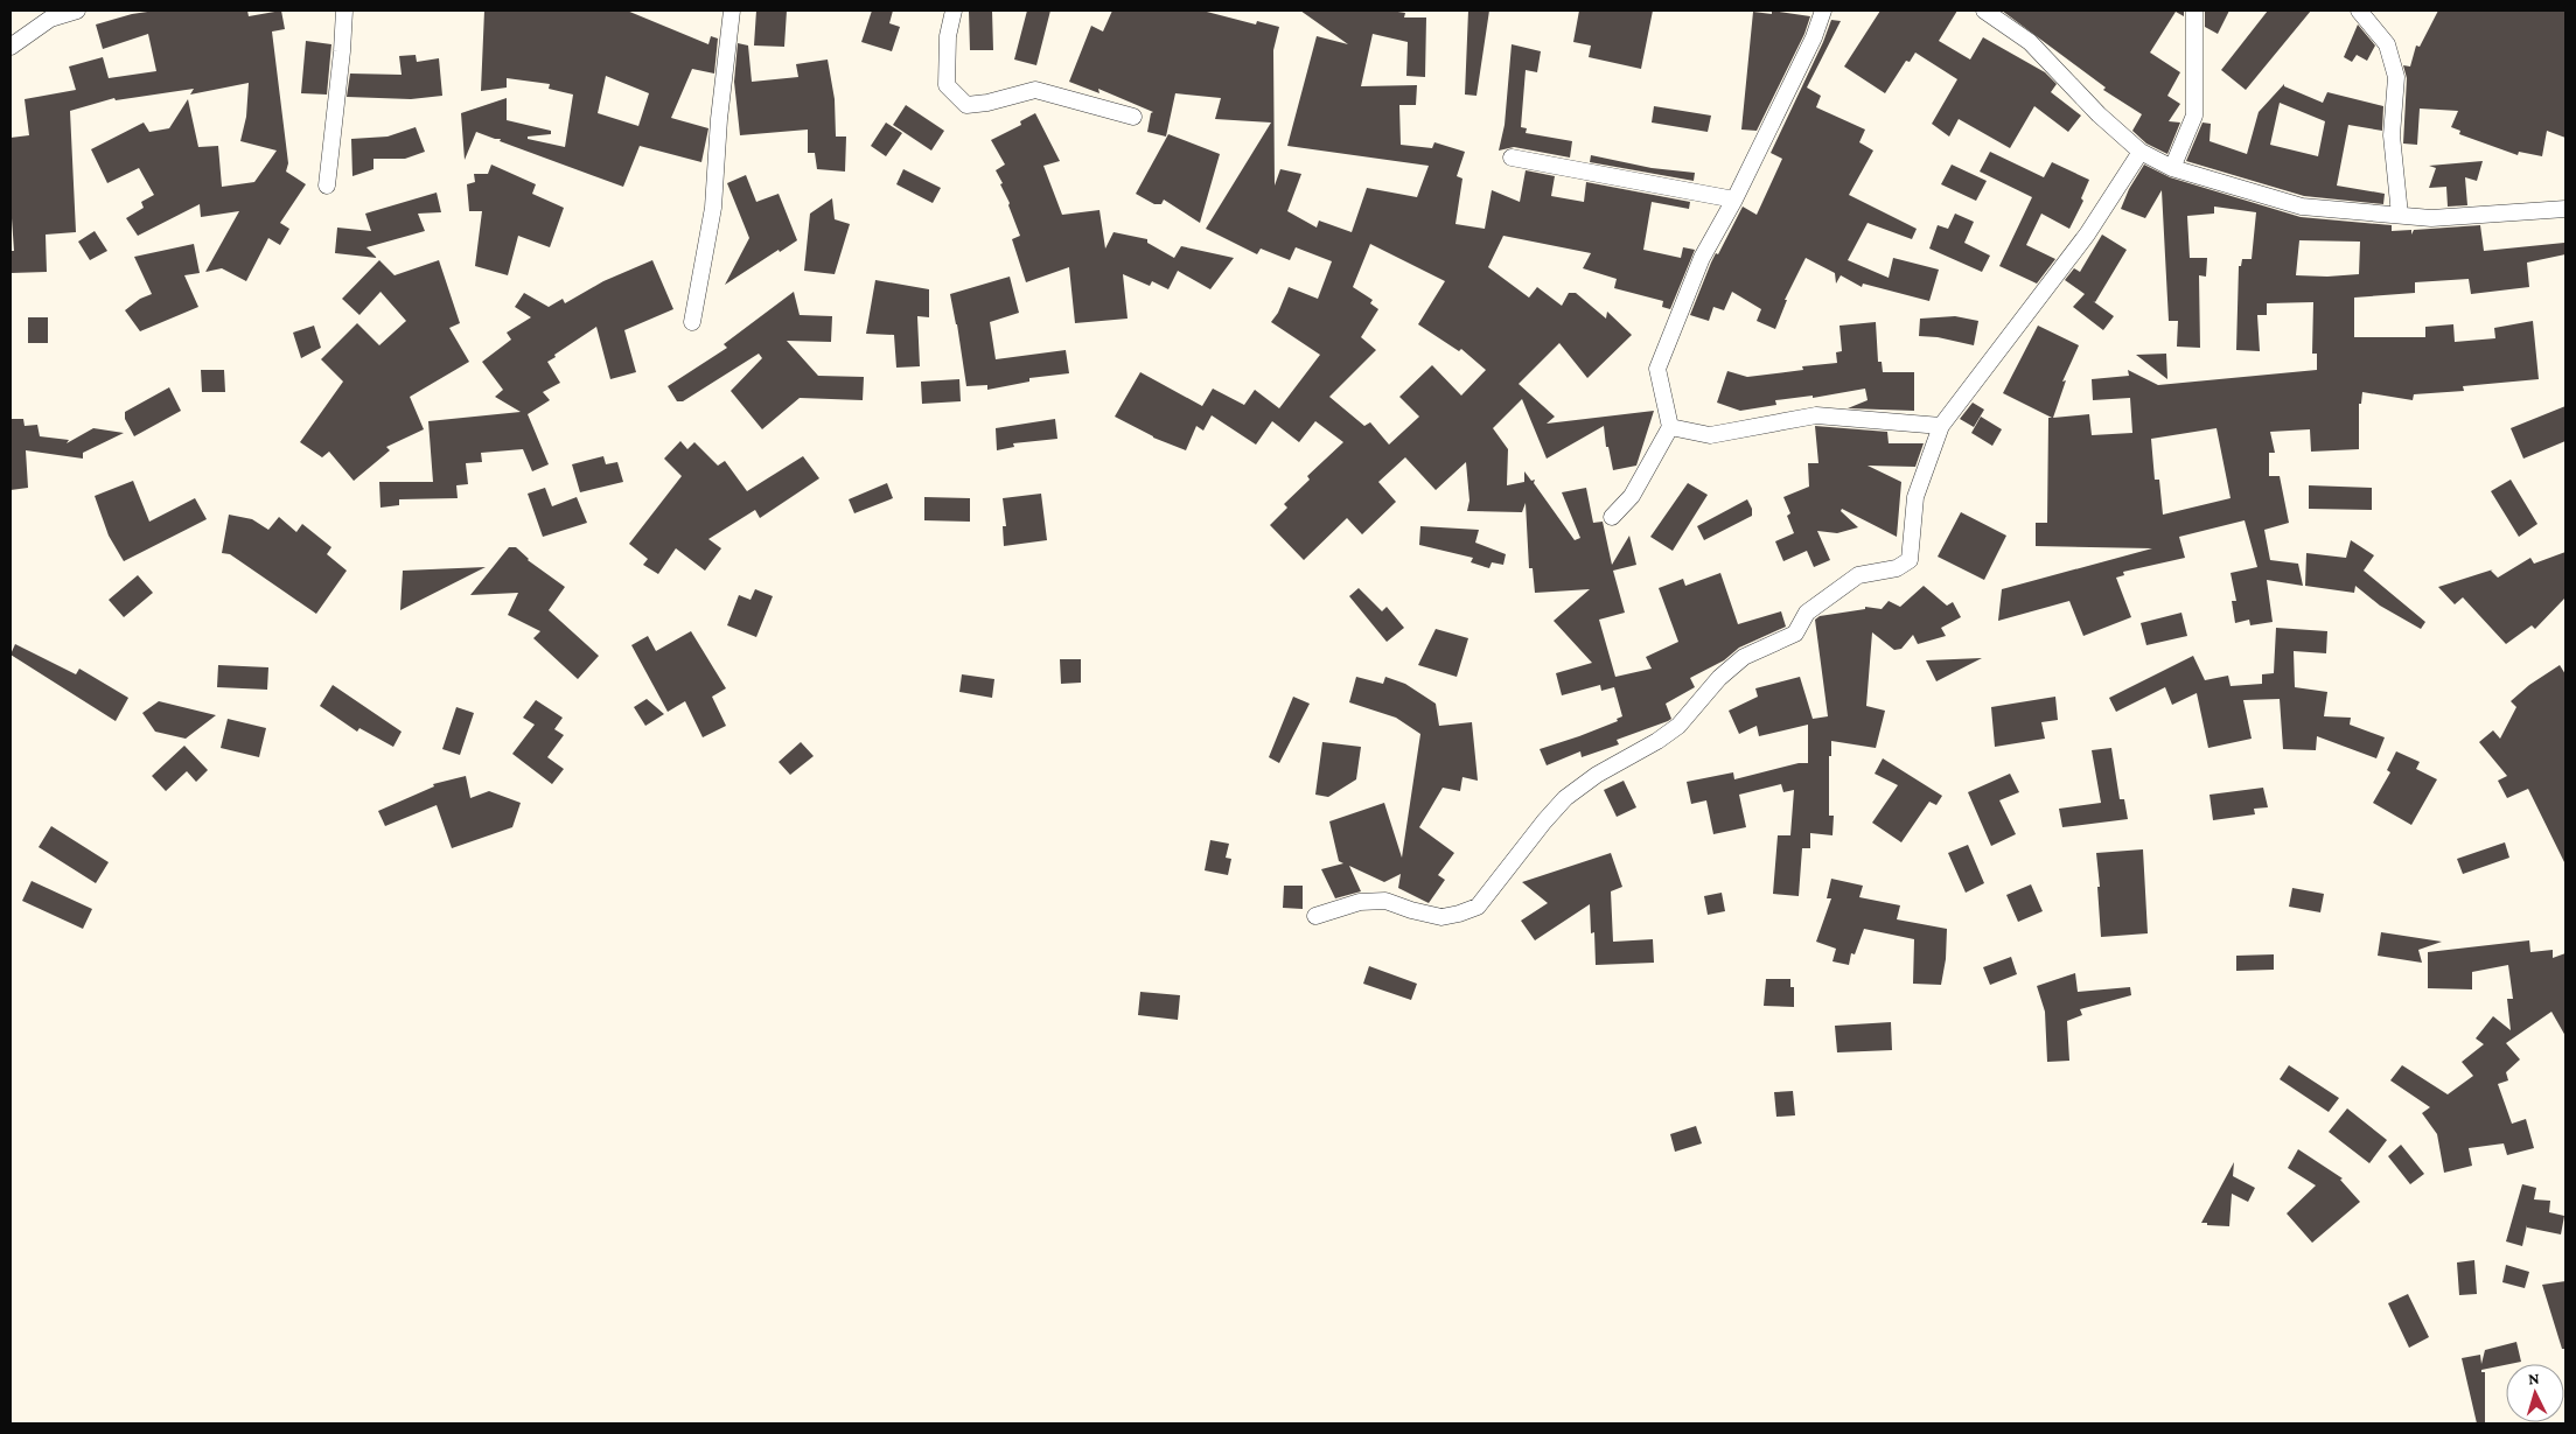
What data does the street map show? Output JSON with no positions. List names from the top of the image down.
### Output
{
  "north": "top"
}
